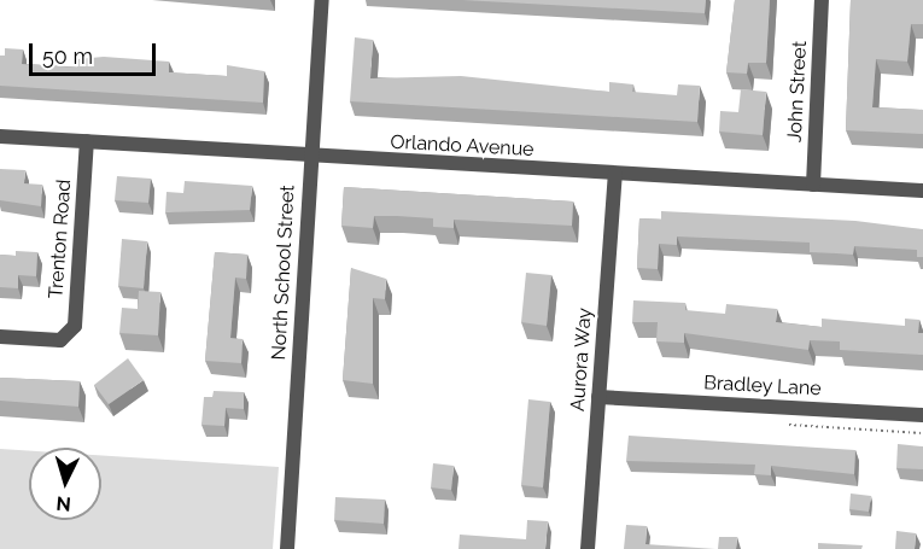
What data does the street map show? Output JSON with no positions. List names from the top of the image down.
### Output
{
  "streets": {
    "street": [
      "John Street",
      "Orlando Avenue",
      "Trenton Road",
      "North School Street",
      "Aurora Way",
      "Bradley Lane"
    ]
  },
  "crossings": [
    ["John Street", "Orlando Avenue"],
    ["Orlando Avenue", "Trenton Road"],
    ["Orlando Avenue", "North School Street"],
    ["Orlando Avenue", "Aurora Way"],
    ["Aurora Way", "Bradley Lane"]
  ],
  "scale_bar": "50 m",
  "north": "bottom"
}
